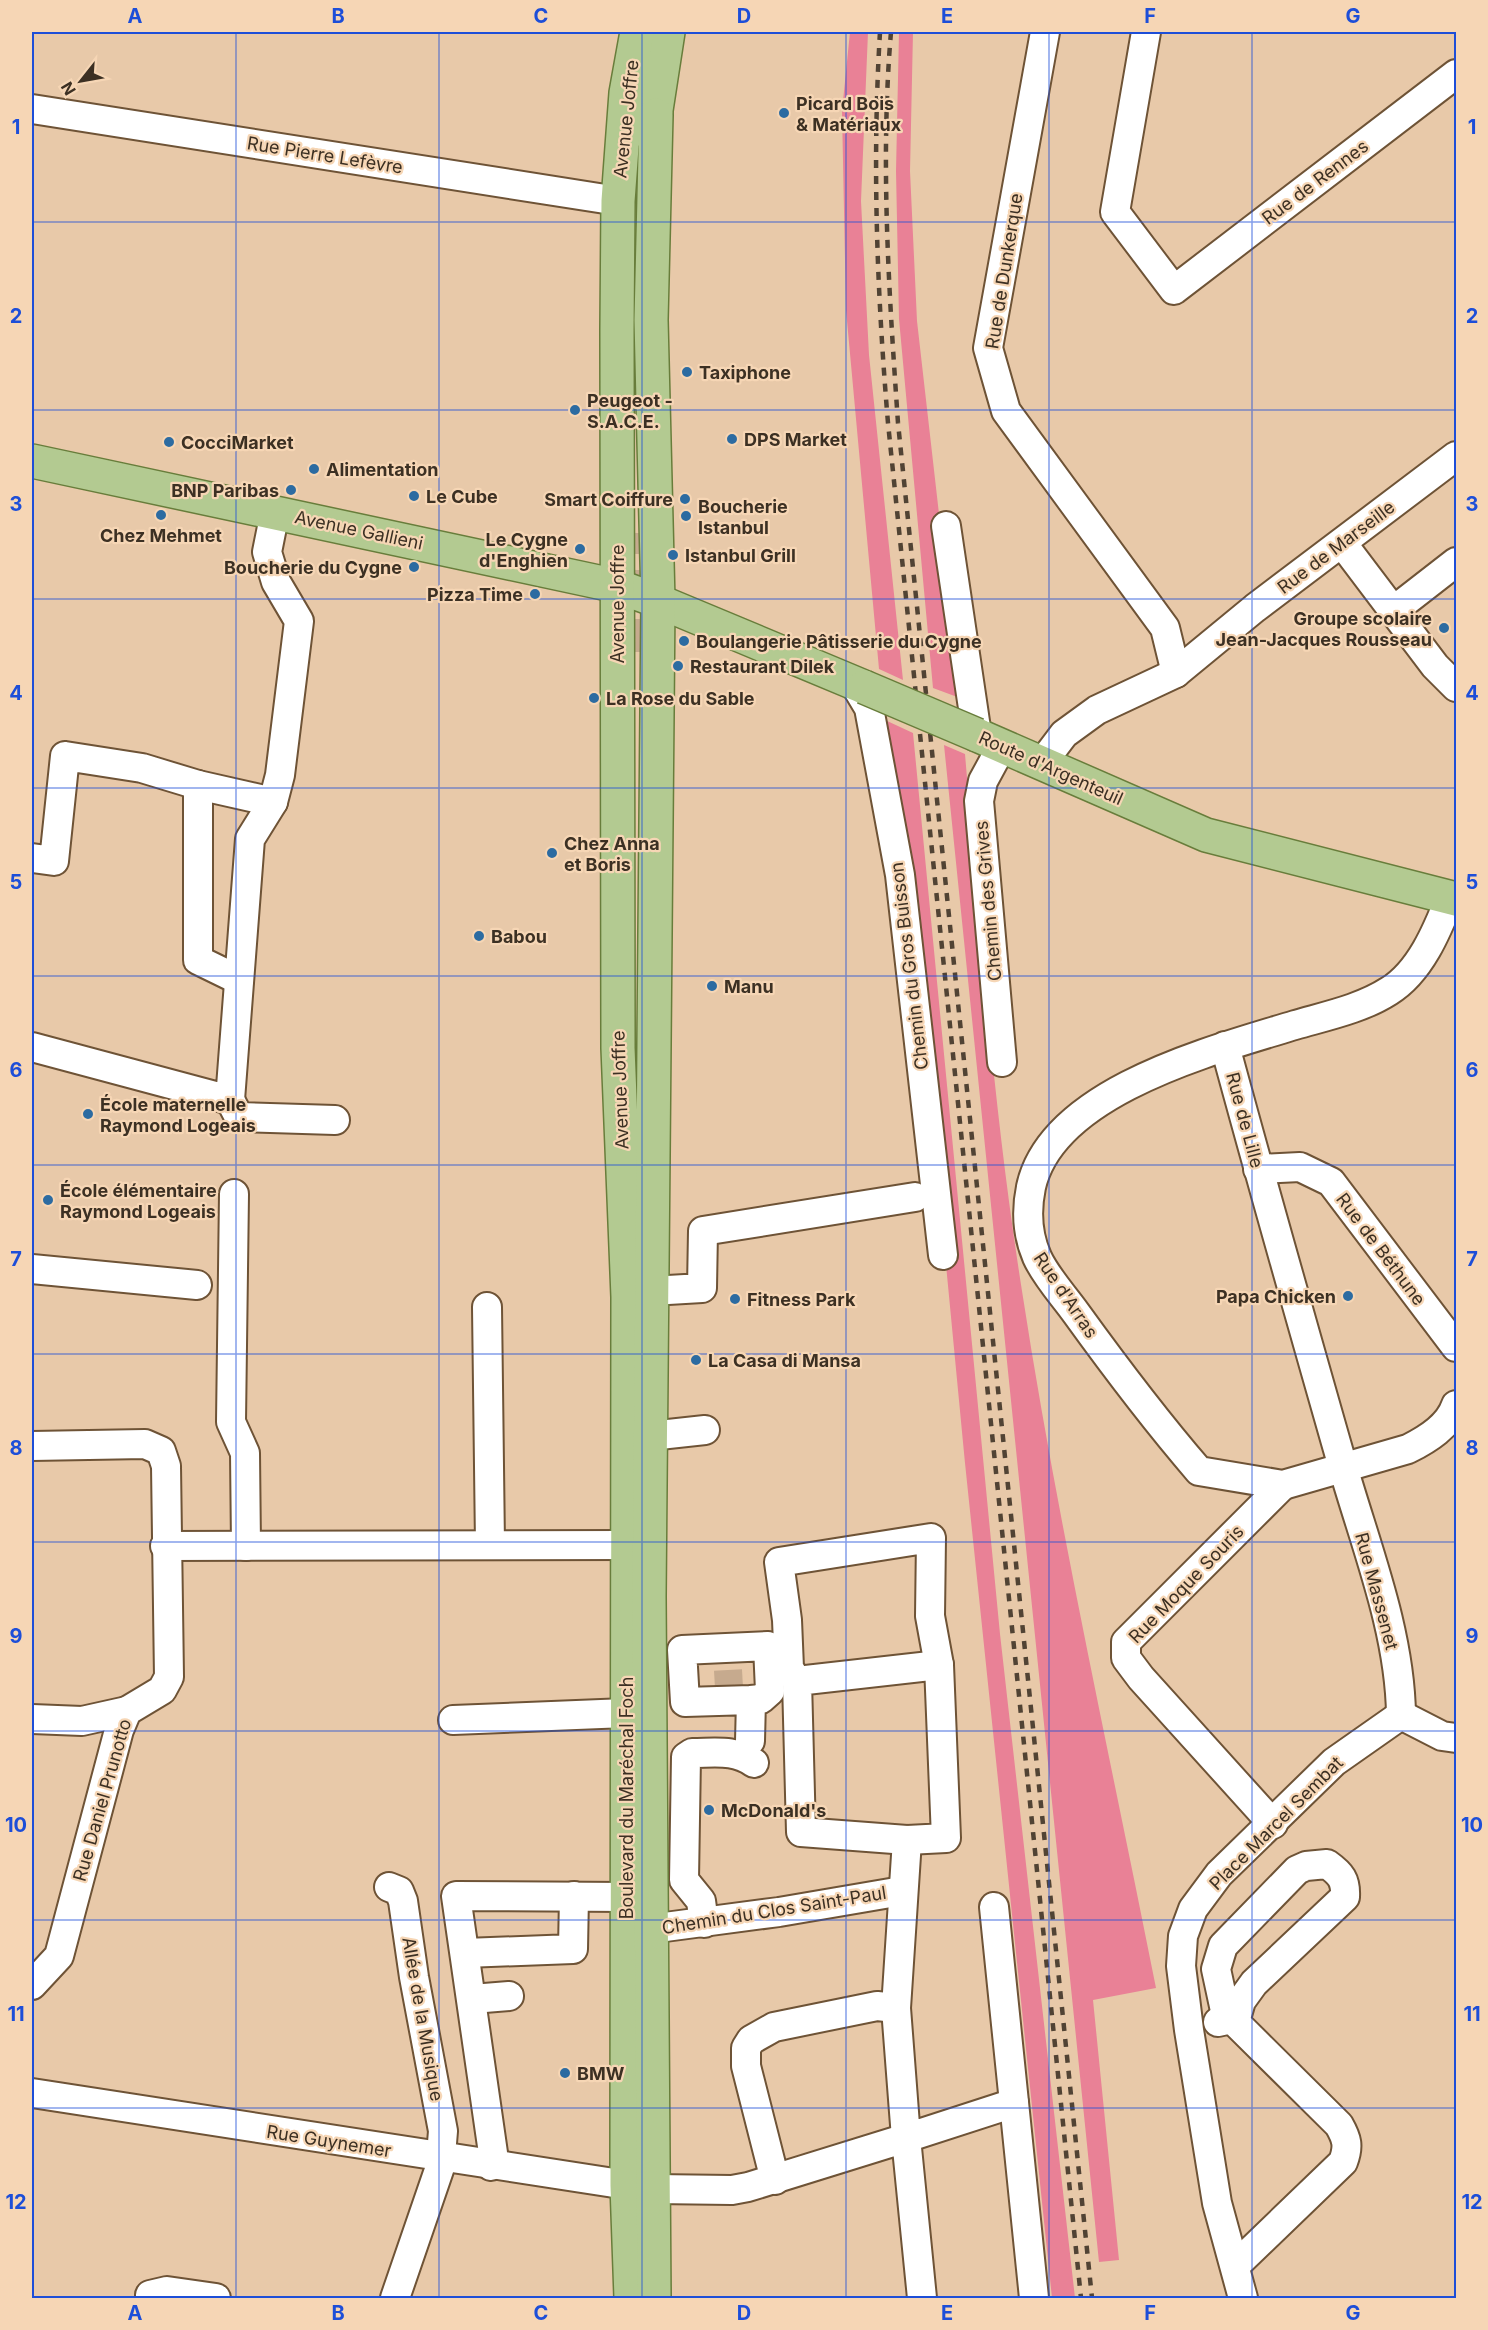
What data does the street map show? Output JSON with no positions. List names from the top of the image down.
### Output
{
  "streets": {
    "main road": [
      "Avenue Joffre",
      "Avenue Gallieni",
      "Route d'Argenteuil",
      "Boulevard du Maréchal Foch"
    ],
    "street": [
      "Rue Pierre Lefèvre",
      "Rue de Rennes",
      "Rue de Dunkerque",
      "Rue de Marseille",
      "Chemin des Grives",
      "Chemin du Gros Buisson",
      "Rue de Lille",
      "Rue de Béthune",
      "Rue d'Arras",
      "Rue Moque Souris",
      "Rue Massenet",
      "Rue Daniel Prunotto",
      "Place Marcel Sembat",
      "Chemin du Clos Saint-Paul",
      "Allée de la Musique",
      "Rue Guynemer"
    ]
  },
  "crossings": [
    ["Avenue Joffre", "Rue Pierre Lefèvre"],
    ["Avenue Joffre", "Avenue Gallieni"],
    ["Avenue Joffre", "Route d'Argenteuil"],
    ["Avenue Joffre", "Boulevard du Maréchal Foch"],
    ["Rue de Dunkerque", "Rue de Marseille"],
    ["Avenue Gallieni", "Route d'Argenteuil"],
    ["Rue de Marseille", "Route d'Argenteuil"],
    ["Route d'Argenteuil", "Chemin des Grives"],
    ["Route d'Argenteuil", "Chemin du Gros Buisson"],
    ["Rue de Lille", "Rue de Béthune"],
    ["Rue de Lille", "Rue d'Arras"],
    ["Rue de Lille", "Rue Massenet"],
    ["Rue d'Arras", "Rue Moque Souris"],
    ["Rue d'Arras", "Rue Massenet"],
    ["Rue Moque Souris", "Place Marcel Sembat"],
    ["Rue Massenet", "Place Marcel Sembat"],
    ["Boulevard du Maréchal Foch", "Chemin du Clos Saint-Paul"],
    ["Boulevard du Maréchal Foch", "Rue Guynemer"],
    ["Chemin du Clos Saint-Paul", "Rue Guynemer"],
    ["Allée de la Musique", "Rue Guynemer"]
  ],
  "places": [
    "Picard Bois & Matériaux",
    "Taxiphone",
    "Peugeot - S.A.C.E.",
    "DPS Market",
    "CocciMarket",
    "Alimentation",
    "BNP Paribas",
    "Le Cube",
    "Smart Coiffure",
    "Chez Mehmet",
    "Boucherie Istanbul",
    "Le Cygne d'Enghien",
    "Istanbul Grill",
    "Boucherie du Cygne",
    "Pizza Time",
    "Groupe scolaire Jean-Jacques Rousseau",
    "Boulangerie Pâtisserie du Cygne",
    "Restaurant Dilek",
    "La Rose du Sable",
    "Chez Anna et Boris",
    "Babou",
    "Manu",
    "École maternelle Raymond Logeais",
    "École élémentaire Raymond Logeais",
    "Papa Chicken",
    "Fitness Park",
    "La Casa di Mansa",
    "McDonald's",
    "BMW"
  ],
  "north": "bottom left",
  "grid": {
    "columns": [
      "A",
      "B",
      "C",
      "D",
      "E",
      "F",
      "G"
    ],
    "rows": [
      "1",
      "2",
      "3",
      "4",
      "5",
      "6",
      "7",
      "8",
      "9",
      "10",
      "11",
      "12"
    ]
  }
}
